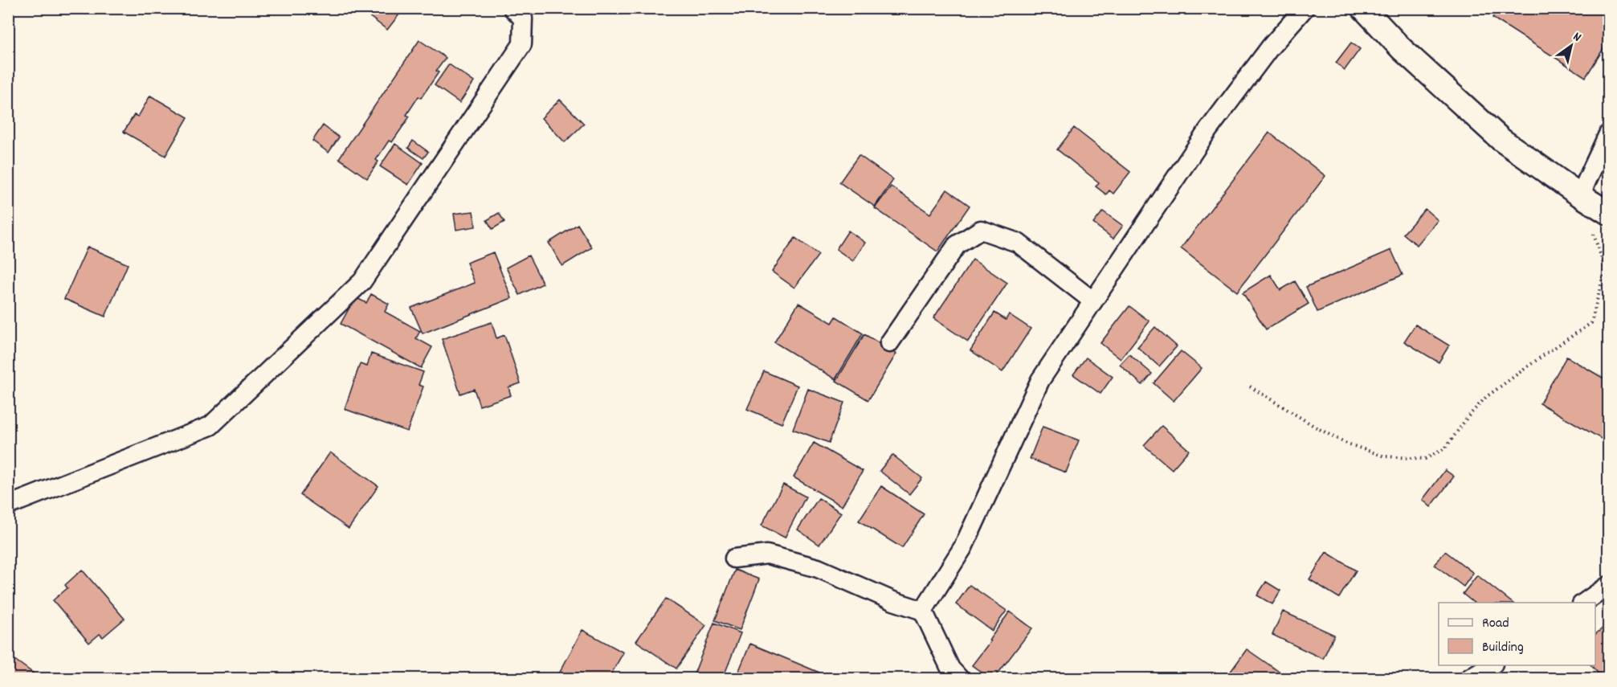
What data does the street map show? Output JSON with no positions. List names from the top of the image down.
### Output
{
  "legend": ["Road", "Building"],
  "north": "top right"
}
